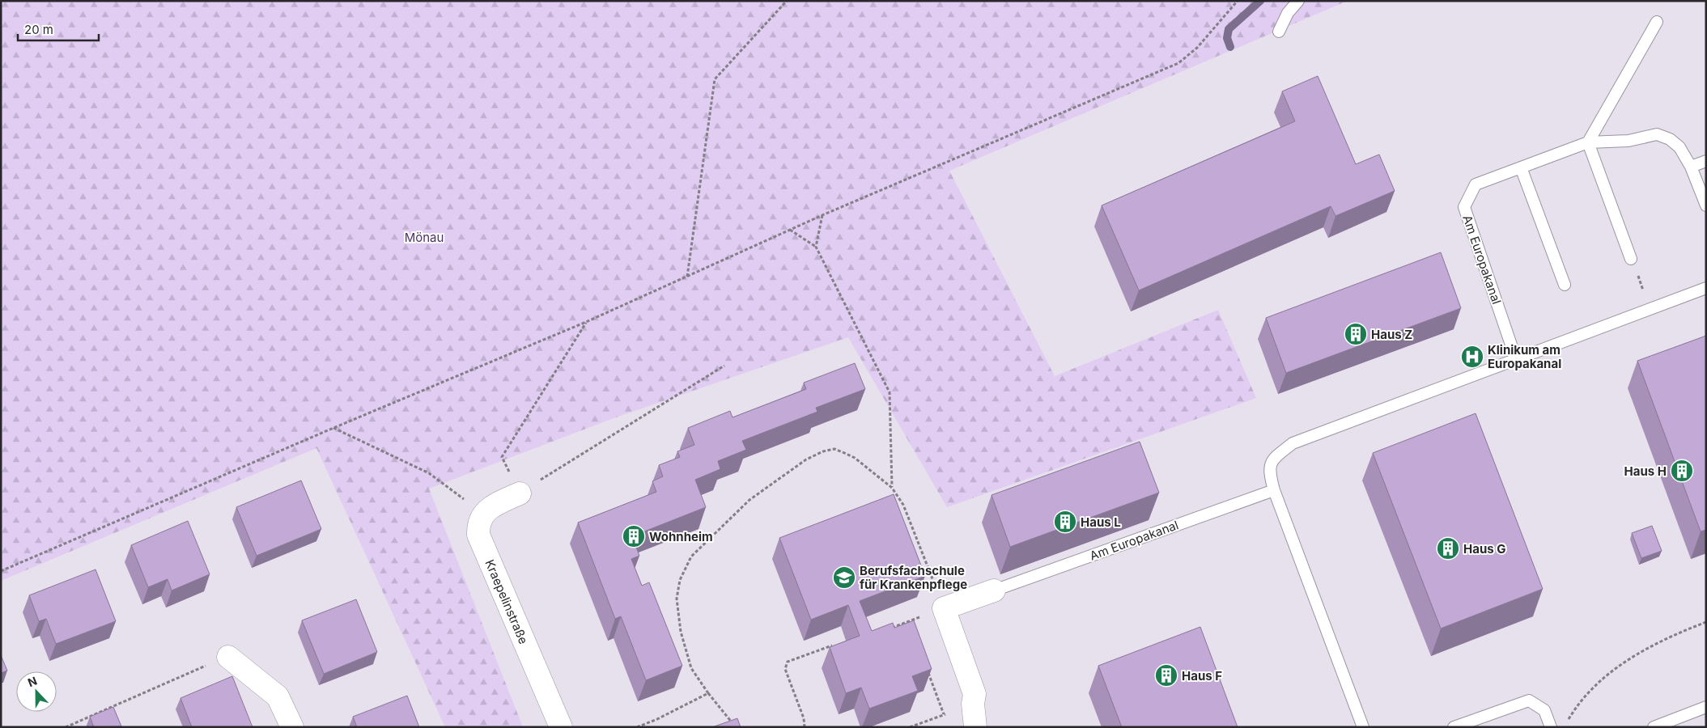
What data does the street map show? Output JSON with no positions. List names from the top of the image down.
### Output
{
  "streets": {
    "street": ["Kraepelinstraße"],
    "lane": ["Am Europakanal"]
  },
  "parks": ["Mönau"],
  "places": {
    "building": [
      "Haus Z",
      "Haus H",
      "Haus L",
      "Wohnheim",
      "Haus G",
      "Haus F"
    ],
    "hospital": ["Klinikum am Europakanal"],
    "school or university": ["Berufsfachschule für Krankenpflege"]
  },
  "scale_bar": "20 m",
  "north": "top"
}
